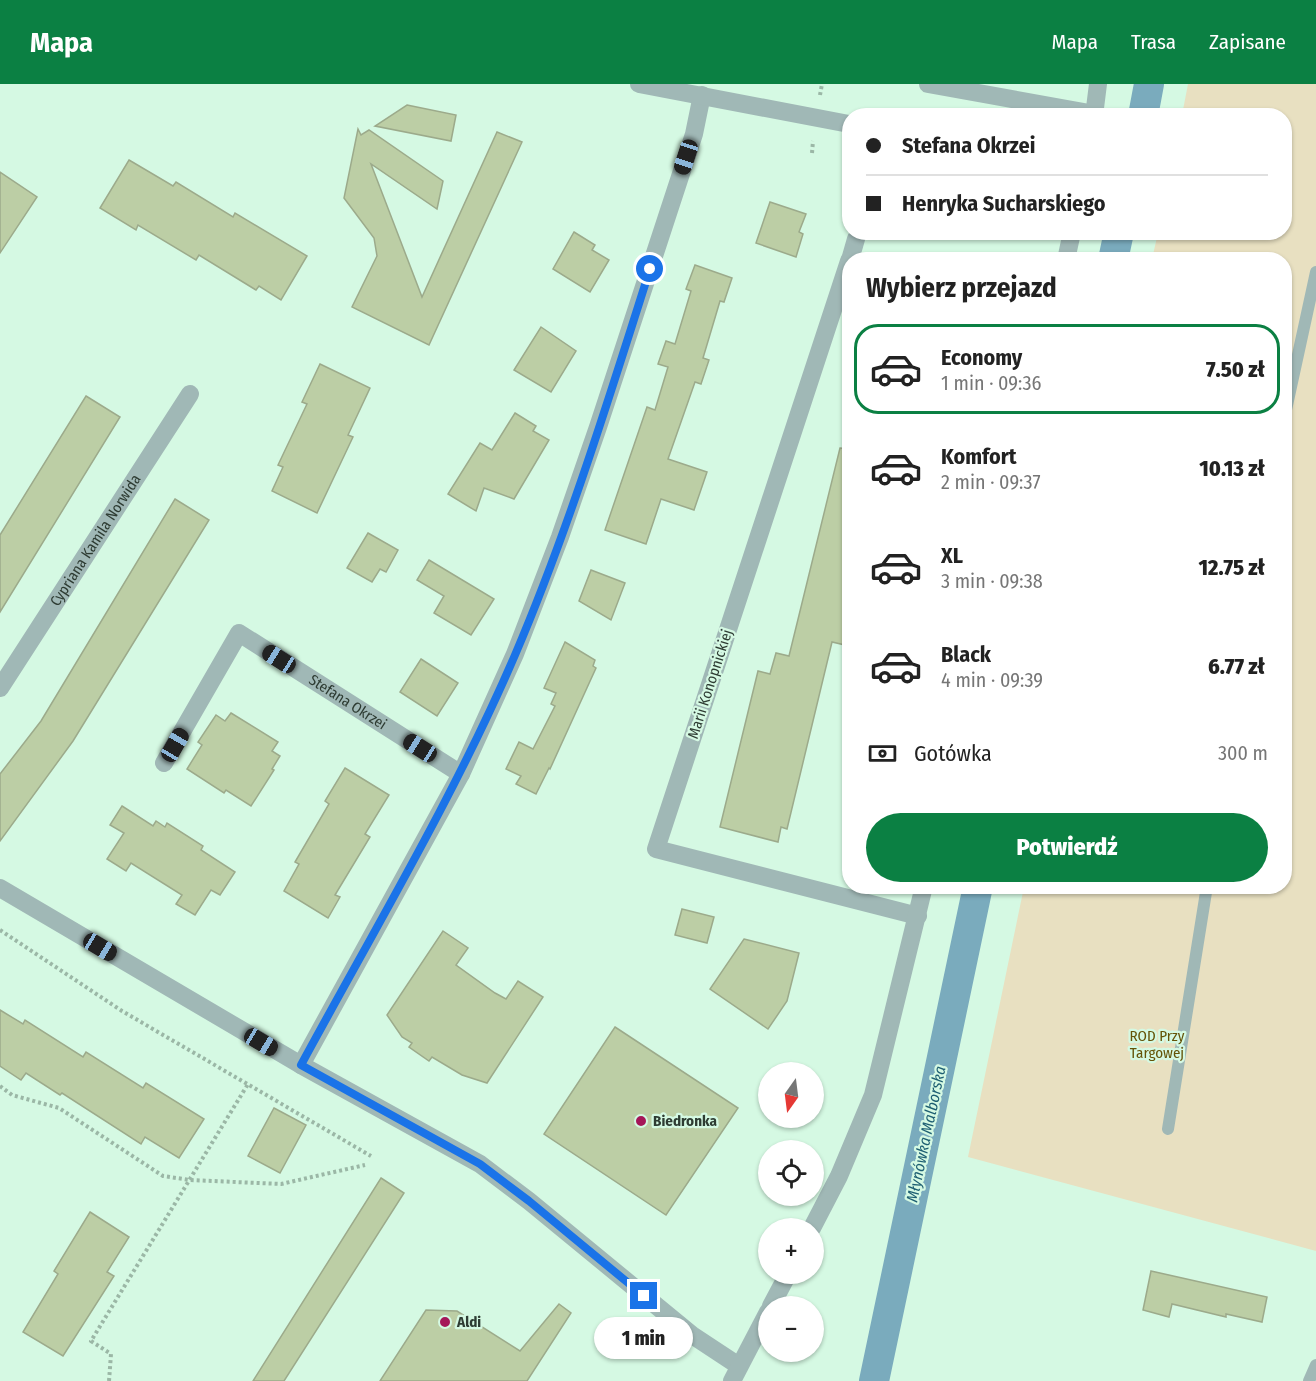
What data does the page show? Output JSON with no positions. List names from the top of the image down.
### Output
{
  "streets": {
    "street": ["Cypriana Kamila Norwida", "Marii Konopnickiej", "Stefana Okrzei"]
  },
  "water": ["Młynówka Malborska"],
  "parks": ["ROD Przy Targowej"],
  "places": ["Biedronka", "Aldi"],
  "north": "bottom",
  "page": {
    "header": "Mapa",
    "nav": ["Mapa", "Trasa", "Zapisane"],
    "banner": ["Stefana Okrzei", "Henryka Sucharskiego"],
    "heading": "Wybierz przejazd",
    "list": [
      {
        "name": "Economy",
        "note": "1 min · 09:36",
        "value": "7.50 zł"
      },
      {
        "name": "Komfort",
        "note": "2 min · 09:37",
        "value": "10.13 zł"
      },
      {
        "name": "XL",
        "note": "3 min · 09:38",
        "value": "12.75 zł"
      },
      {
        "name": "Black",
        "note": "4 min · 09:39",
        "value": "6.77 zł"
      }
    ],
    "pay": ["Gotówka", "300 m"],
    "buttons": "Potwierdź",
    "map_buttons": ["+", "−"],
    "bubble": "1 min"
  }
}
